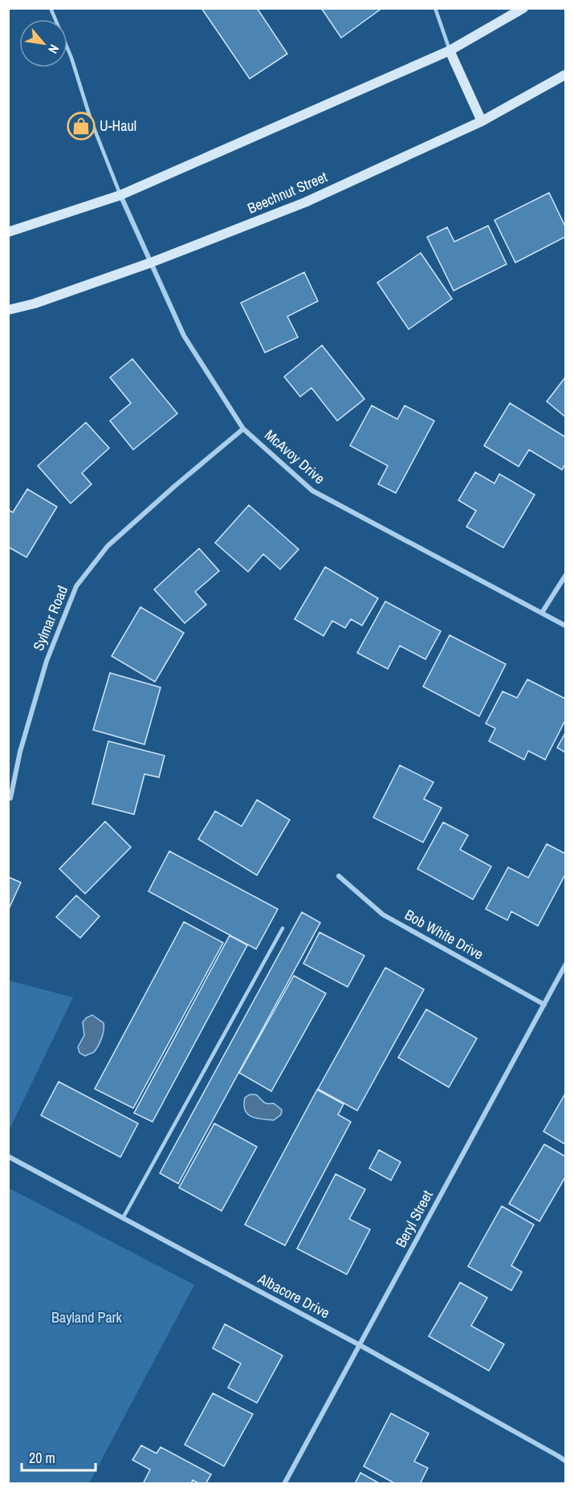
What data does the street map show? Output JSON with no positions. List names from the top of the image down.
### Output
{
  "streets": {
    "main road": ["Beechnut Street"],
    "street": [
      "McAvoy Drive",
      "Sylmar Road",
      "Bob White Drive",
      "Beryl Street",
      "Albacore Drive"
    ]
  },
  "crossings": [
    ["Beechnut Street", "McAvoy Drive"],
    ["McAvoy Drive", "Sylmar Road"],
    ["Bob White Drive", "Beryl Street"],
    ["Beryl Street", "Albacore Drive"]
  ],
  "parks": ["Bayland Park"],
  "places": {
    "shop": ["U-Haul"]
  },
  "scale_bar": "20 m",
  "north": "bottom right"
}
